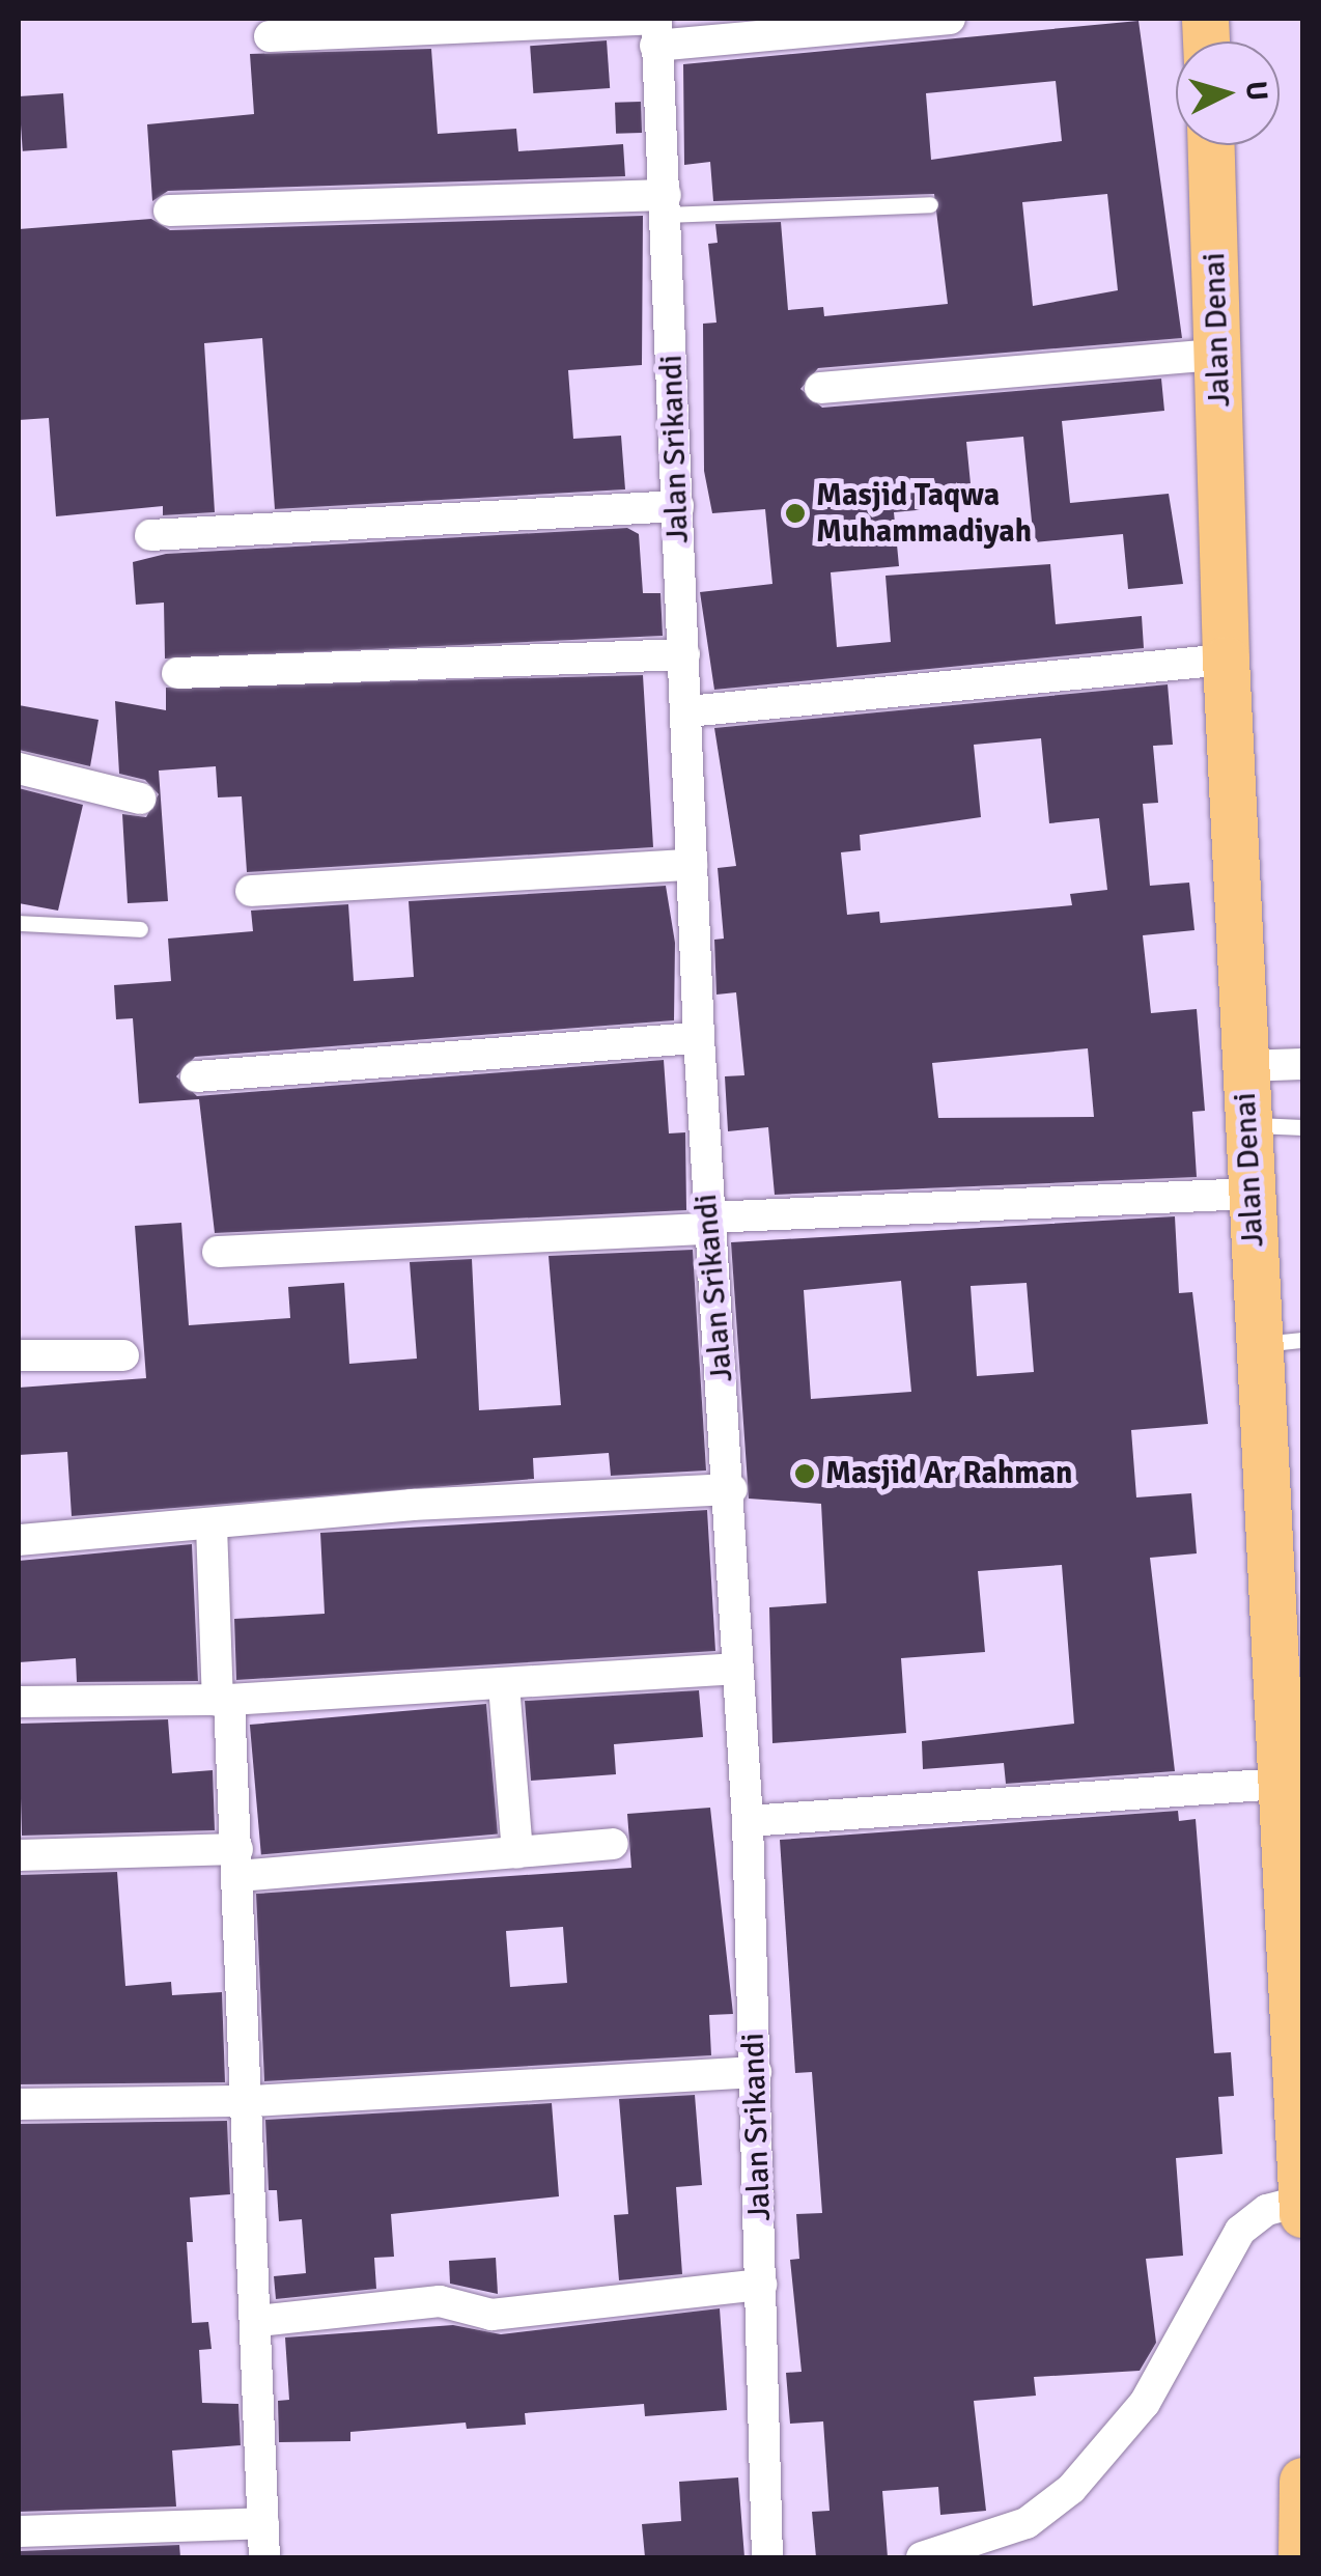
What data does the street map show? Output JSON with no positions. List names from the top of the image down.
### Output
{
  "streets": {
    "main road": ["Jalan Denai"],
    "street": ["Jalan Srikandi"]
  },
  "places": ["Masjid Taqwa Muhammadiyah", "Masjid Ar Rahman"],
  "north": "right"
}
